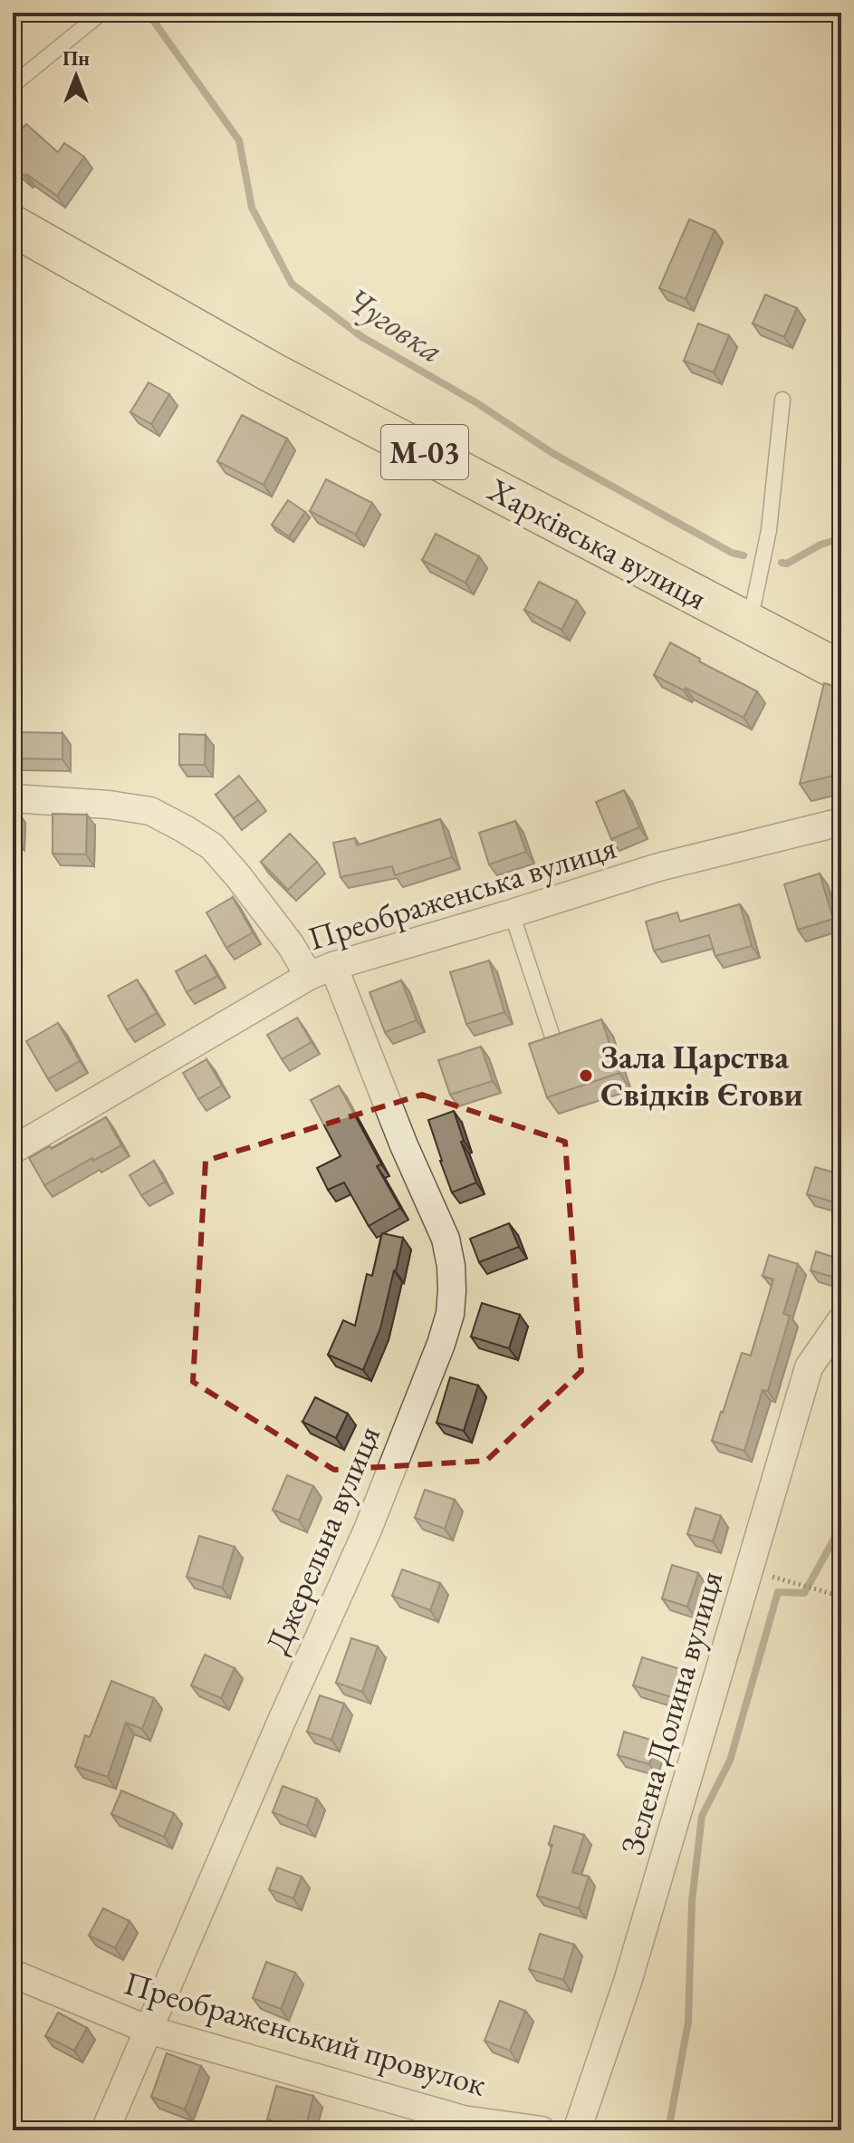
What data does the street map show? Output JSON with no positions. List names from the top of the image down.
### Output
{
  "streets": {
    "highway": ["М-03", "Харківська вулиця"],
    "street": [
      "Преображенська вулиця",
      "Джерельна вулиця",
      "Зелена Долина вулиця",
      "Преображенський провулок"
    ]
  },
  "crossings": [
    ["Преображенська вулиця", "Джерельна вулиця"],
    ["Джерельна вулиця", "Преображенський провулок"]
  ],
  "water": ["Чуговка"],
  "places": ["Зала Царства Свідків Єгови"],
  "north": "top"
}
